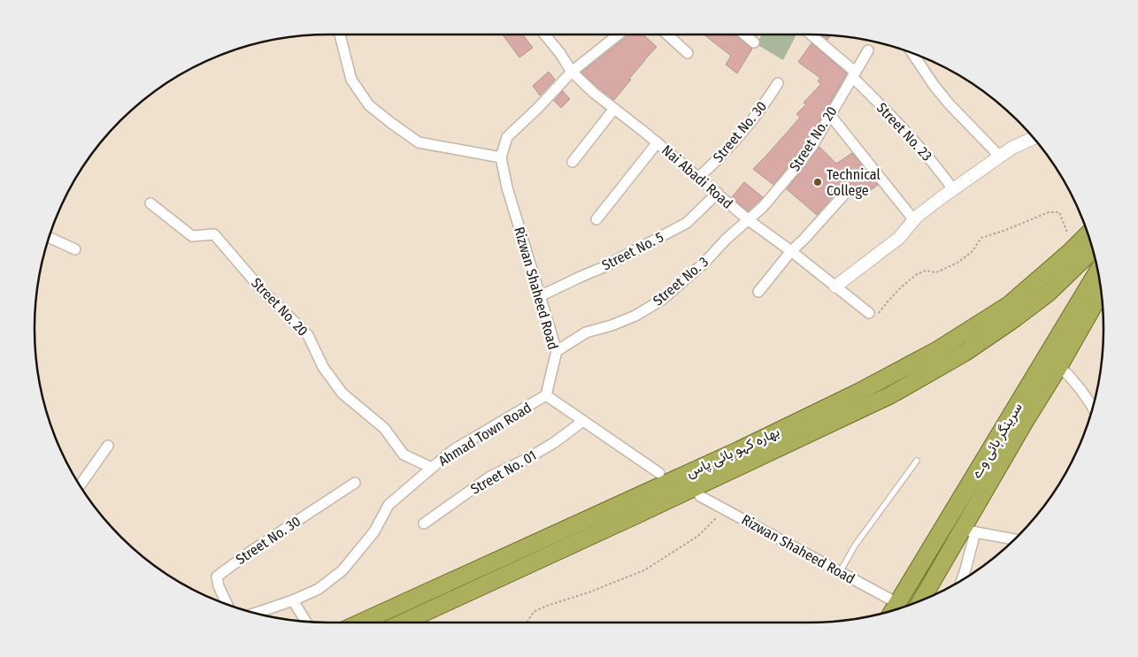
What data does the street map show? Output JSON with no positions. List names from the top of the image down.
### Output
{
  "streets": {
    "highway": ["سرینگر ہائی وے", "بھارہ کہو بائی پاس"],
    "street": [
      "Street No. 30",
      "Street No. 23",
      "Street No. 20",
      "Nai Abadi Road",
      "Street No. 5",
      "Street No. 3",
      "Rizwan Shaheed Road",
      "Ahmad Town Road",
      "Street No. 01"
    ]
  },
  "crossings": [
    ["Street No. 30", "Nai Abadi Road"],
    ["Street No. 23", "Street No. 20"],
    ["Street No. 20", "Nai Abadi Road"],
    ["Street No. 20", "Street No. 3"],
    ["Street No. 20", "Ahmad Town Road"],
    ["Nai Abadi Road", "Street No. 5"],
    ["Nai Abadi Road", "Street No. 3"],
    ["Nai Abadi Road", "Rizwan Shaheed Road"],
    ["Street No. 5", "Rizwan Shaheed Road"],
    ["Street No. 3", "Rizwan Shaheed Road"],
    ["Rizwan Shaheed Road", "Ahmad Town Road"],
    ["Rizwan Shaheed Road", "سرینگر ہائی وے"]
  ],
  "places": ["Technical College"]
}
